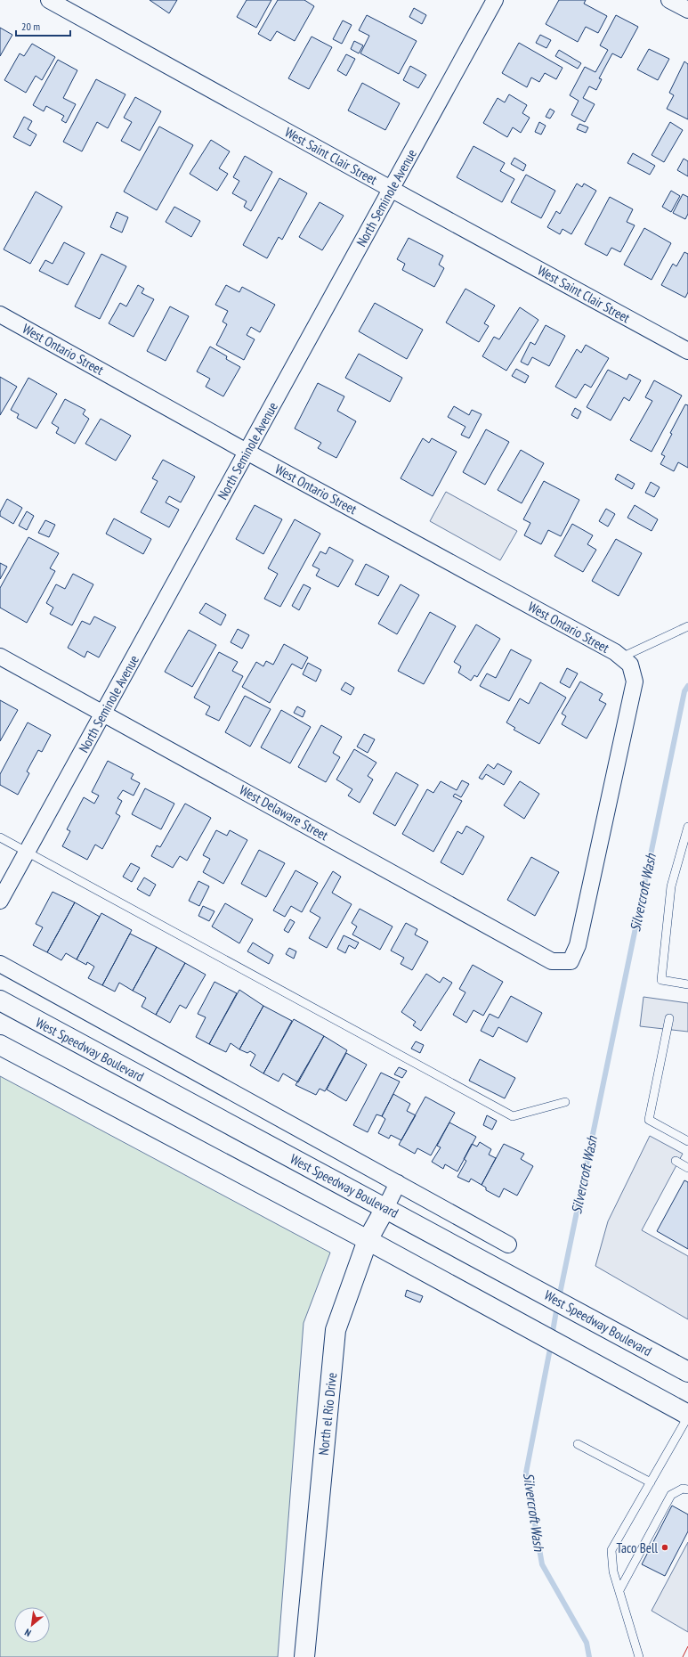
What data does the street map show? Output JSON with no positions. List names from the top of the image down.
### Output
{
  "streets": {
    "main road": ["West Speedway Boulevard", "North el Rio Drive"],
    "street": [
      "West Saint Clair Street",
      "North Seminole Avenue",
      "West Ontario Street",
      "West Delaware Street"
    ]
  },
  "crossings": [
    ["West Saint Clair Street", "North Seminole Avenue"],
    ["North Seminole Avenue", "West Ontario Street"],
    ["North Seminole Avenue", "West Delaware Street"],
    ["West Ontario Street", "West Delaware Street"],
    ["West Speedway Boulevard", "North el Rio Drive"]
  ],
  "water": ["Silvercroft Wash"],
  "places": ["Taco Bell"],
  "scale_bar": "20 m",
  "north": "bottom left"
}
